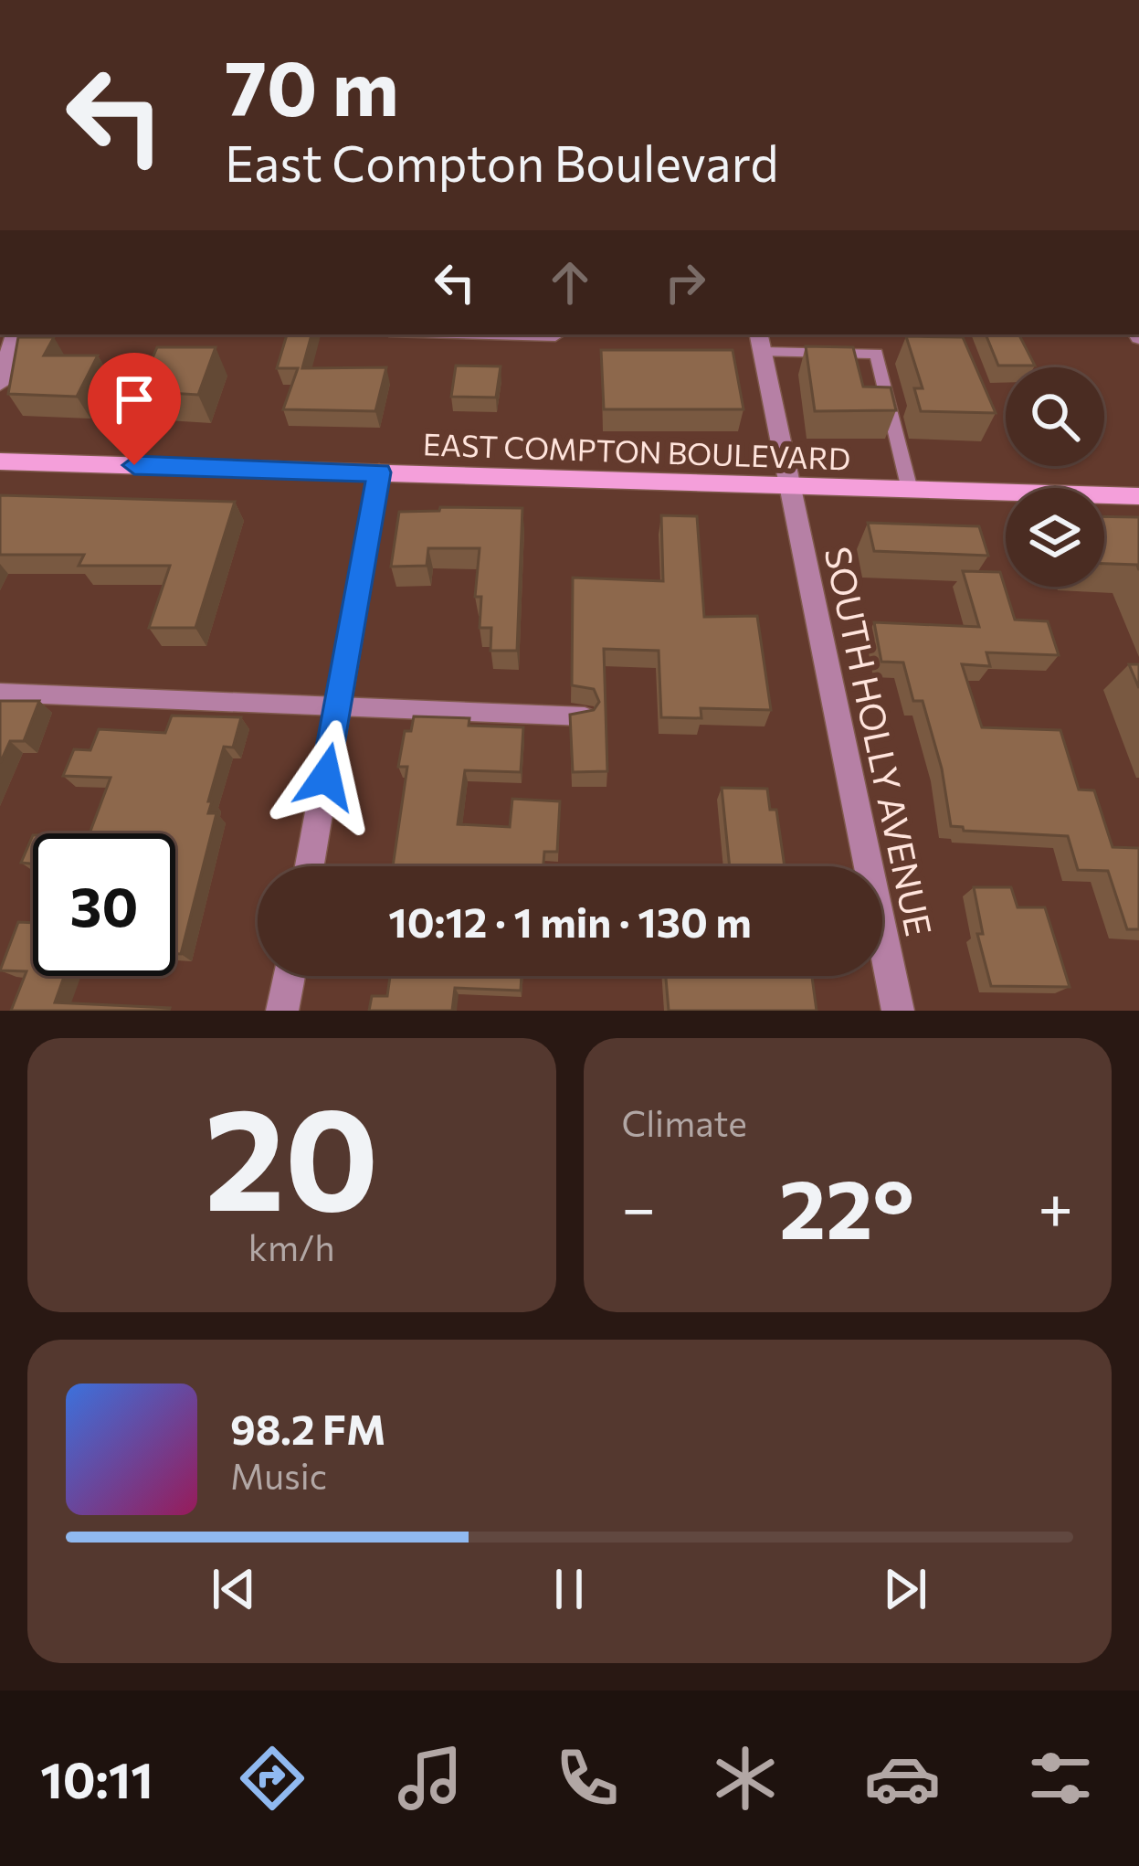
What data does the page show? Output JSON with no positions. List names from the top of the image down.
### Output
{
  "streets": {
    "main road": ["EAST COMPTON BOULEVARD"],
    "street": ["SOUTH HOLLY AVENUE"]
  },
  "crossings": [
    ["EAST COMPTON BOULEVARD", "SOUTH HOLLY AVENUE"]
  ],
  "page": {
    "turn": ["70 m", "East Compton Boulevard"],
    "limit": "30",
    "trip": "10:12 · 1 min · 130 m",
    "tile": [
      ["20", "km/h"],
      "Climate"
    ],
    "heat": ["−", "22°", "+"],
    "song": ["98.2 FM", "Music"],
    "tabs": "10:11"
  }
}
